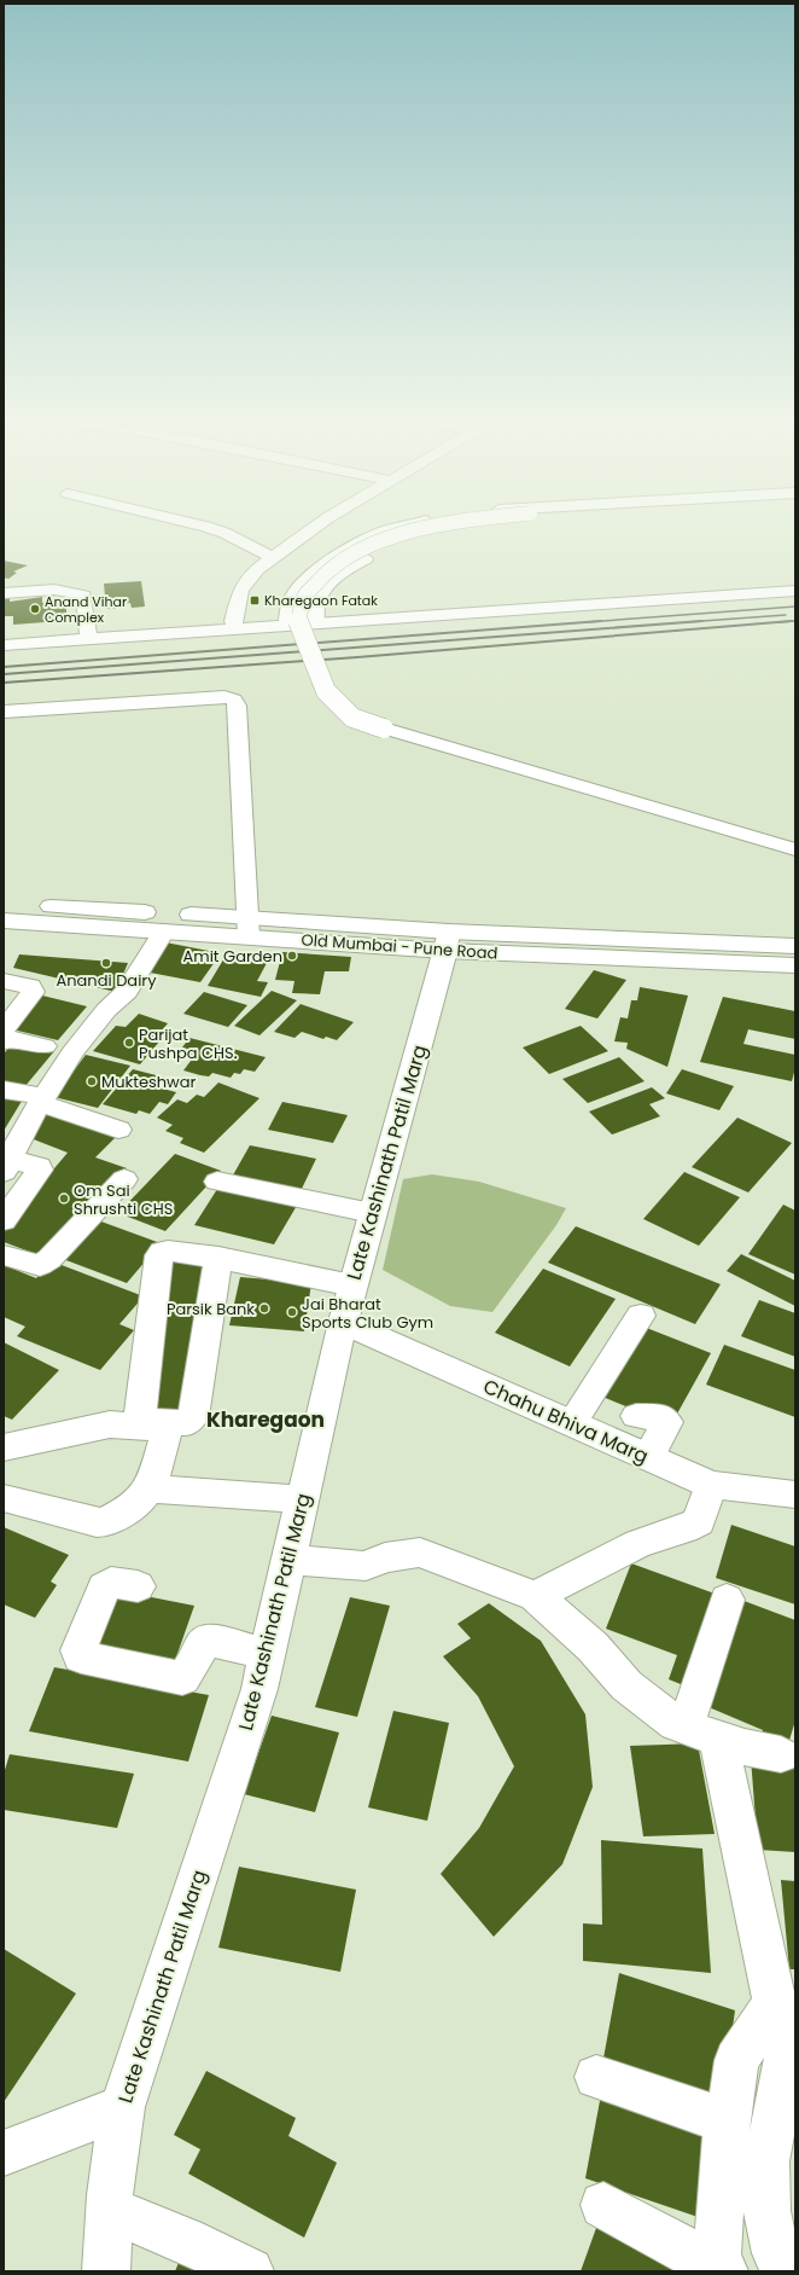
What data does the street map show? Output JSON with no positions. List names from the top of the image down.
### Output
{
  "streets": {
    "street": ["Old Mumbai - Pune Road", "Late Kashinath Patil Marg", "Chahu Bhiva Marg"]
  },
  "crossings": [
    ["Old Mumbai - Pune Road", "Late Kashinath Patil Marg"],
    ["Late Kashinath Patil Marg", "Chahu Bhiva Marg"]
  ],
  "districts": ["Kharegaon"],
  "places": {
    "transit": ["Kharegaon Fatak"],
    "other": [
      "Anand Vihar Complex",
      "Amit Garden",
      "Anandi Dairy",
      "Parijat Pushpa CHS.",
      "Mukteshwar",
      "Om Sai Shrushti CHS",
      "Parsik Bank",
      "Jai Bharat Sports Club Gym"
    ]
  }
}
